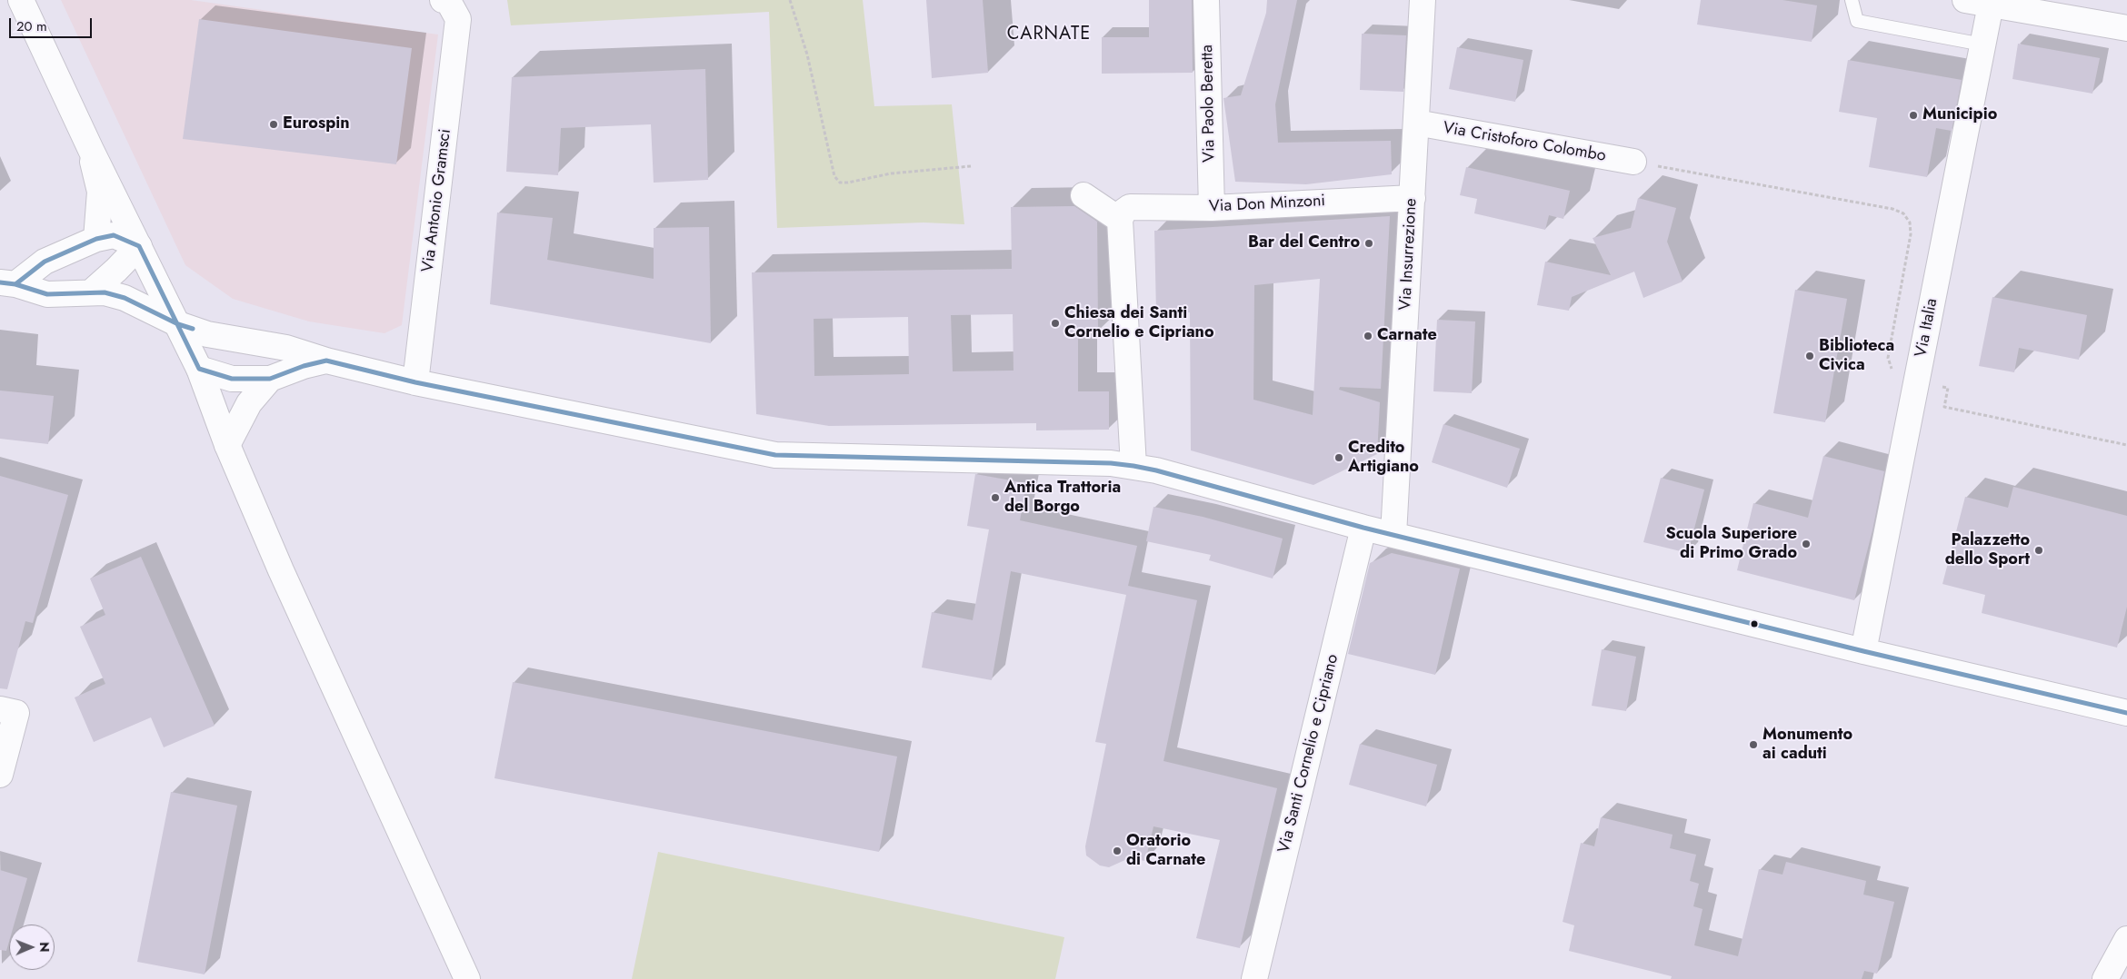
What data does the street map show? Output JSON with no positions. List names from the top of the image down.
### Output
{
  "streets": {
    "street": [
      "Via Paolo Beretta",
      "Via Cristoforo Colombo",
      "Via Antonio Gramsci",
      "Via Don Minzoni",
      "Via Insurrezione",
      "Via Italia",
      "Via Santi Cornelio e Cipriano"
    ]
  },
  "crossings": [
    ["Via Paolo Beretta", "Via Don Minzoni"],
    ["Via Cristoforo Colombo", "Via Insurrezione"],
    ["Via Don Minzoni", "Via Insurrezione"]
  ],
  "districts": ["CARNATE"],
  "places": [
    "Municipio",
    "Eurospin",
    "Bar del Centro",
    "Chiesa dei Santi Cornelio e Cipriano",
    "Carnate",
    "Biblioteca Civica",
    "Credito Artigiano",
    "Antica Trattoria del Borgo",
    "Scuola Superiore di Primo Grado",
    "Palazzetto dello Sport",
    "Monumento ai caduti",
    "Oratorio di Carnate"
  ],
  "scale_bar": "20 m",
  "north": "right"
}
